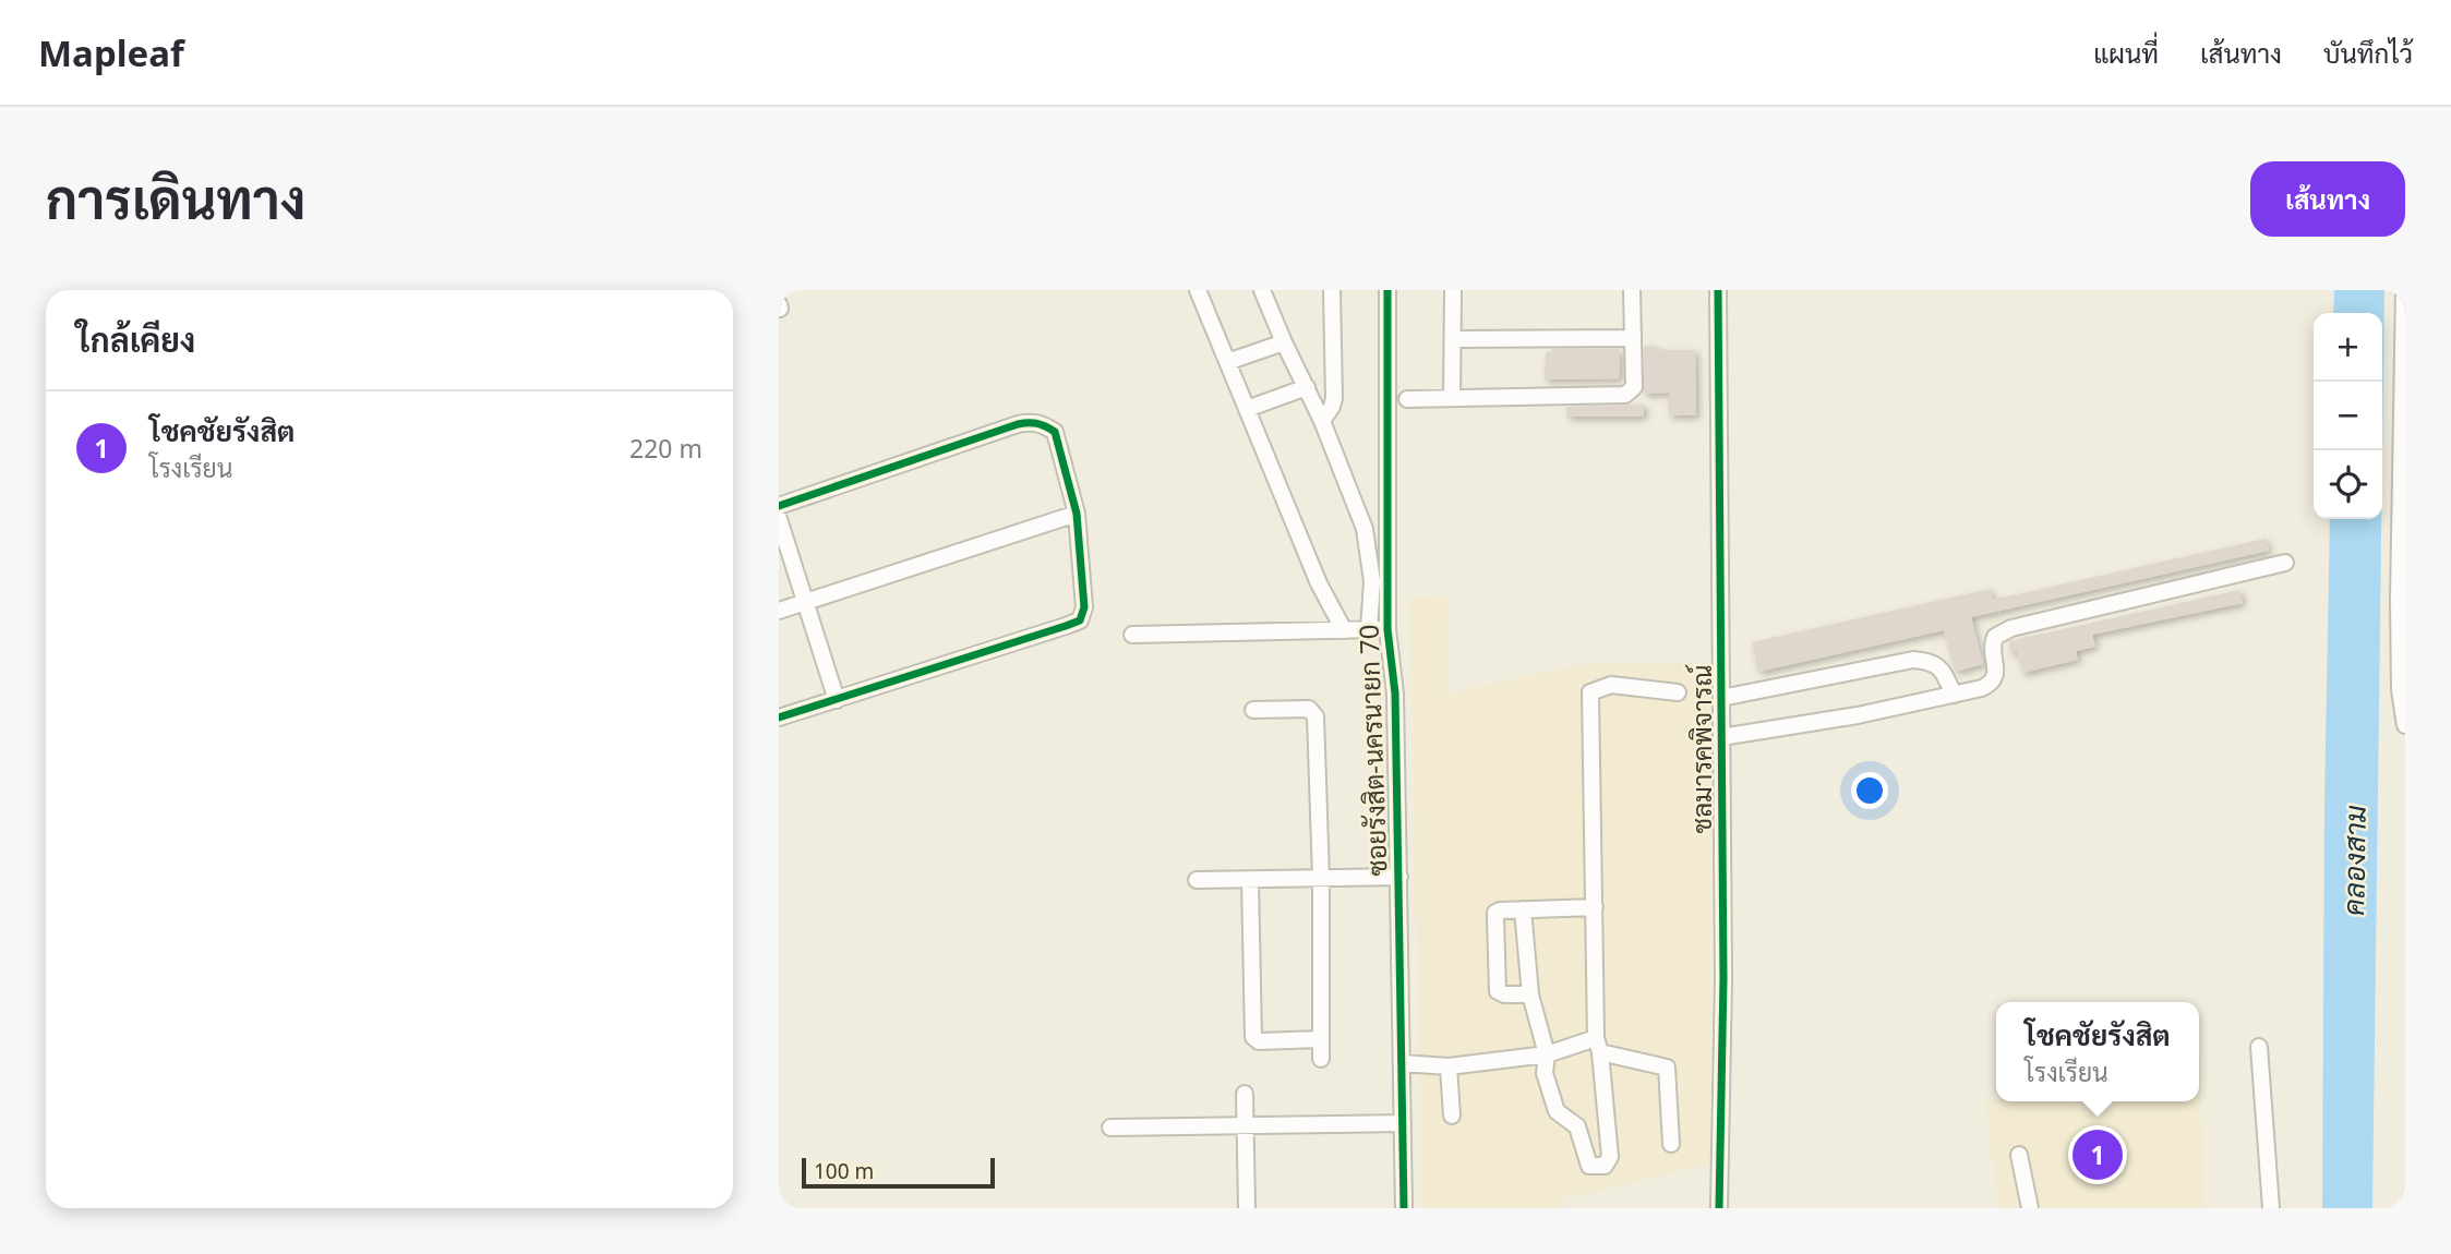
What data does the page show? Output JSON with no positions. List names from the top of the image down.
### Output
{
  "streets": {
    "street": ["ชลมารคพิจารณ์", "ซอยรังสิต-นครนายก 70"]
  },
  "water": ["คลองสาม"],
  "scale_bar": "100 m",
  "page": {
    "header": "Mapleaf",
    "nav": ["แผนที่", "เส้นทาง", "บันทึกไว้"],
    "buttons": "เส้นทาง",
    "title": "การเดินทาง",
    "heading": "ใกล้เคียง",
    "map_buttons": ["+", "−"],
    "list": [
      {
        "mark": "1",
        "name": "โชคชัยรังสิต",
        "note": "โรงเรียน",
        "value": "220 m"
      }
    ],
    "popup": ["โชคชัยรังสิต", "โรงเรียน"],
    "pins": "1",
    "scale": "100 m"
  }
}
